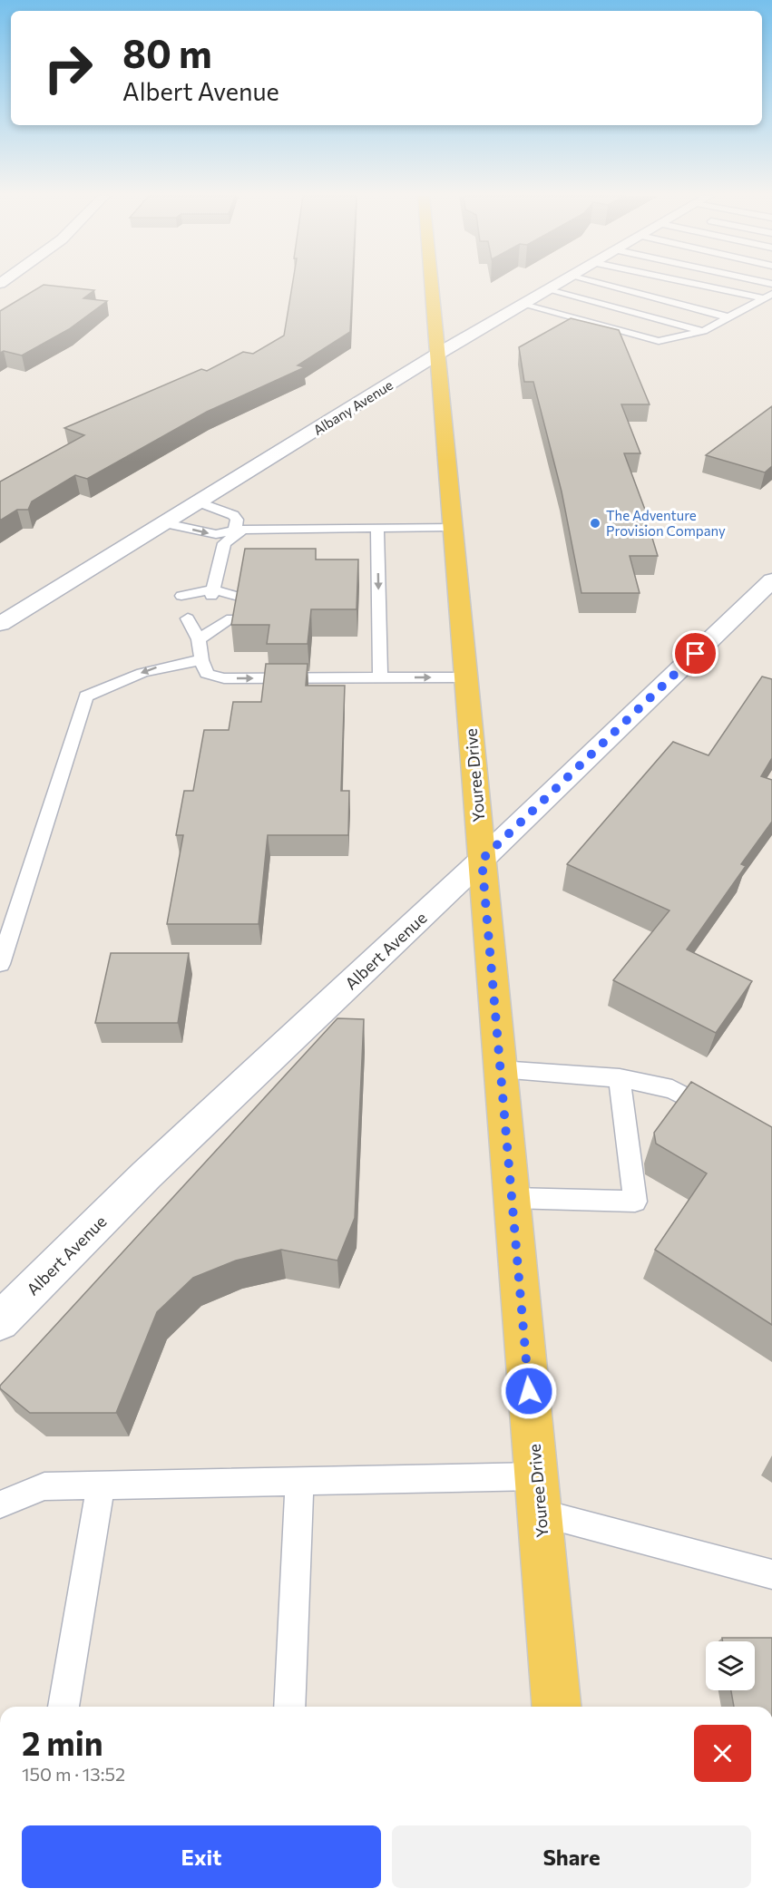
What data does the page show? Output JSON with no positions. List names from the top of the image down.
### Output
{
  "streets": {
    "main road": ["Youree Drive"],
    "street": ["Albany Avenue", "Albert Avenue"]
  },
  "crossings": [
    ["Albany Avenue", "Youree Drive"],
    ["Youree Drive", "Albert Avenue"]
  ],
  "places": ["The Adventure Provision Company"],
  "page": {
    "turn": ["80 m", "Albert Avenue"],
    "heading": ["2 min", "150 m · 13:52"],
    "buttons": ["Exit", "Share"]
  }
}
